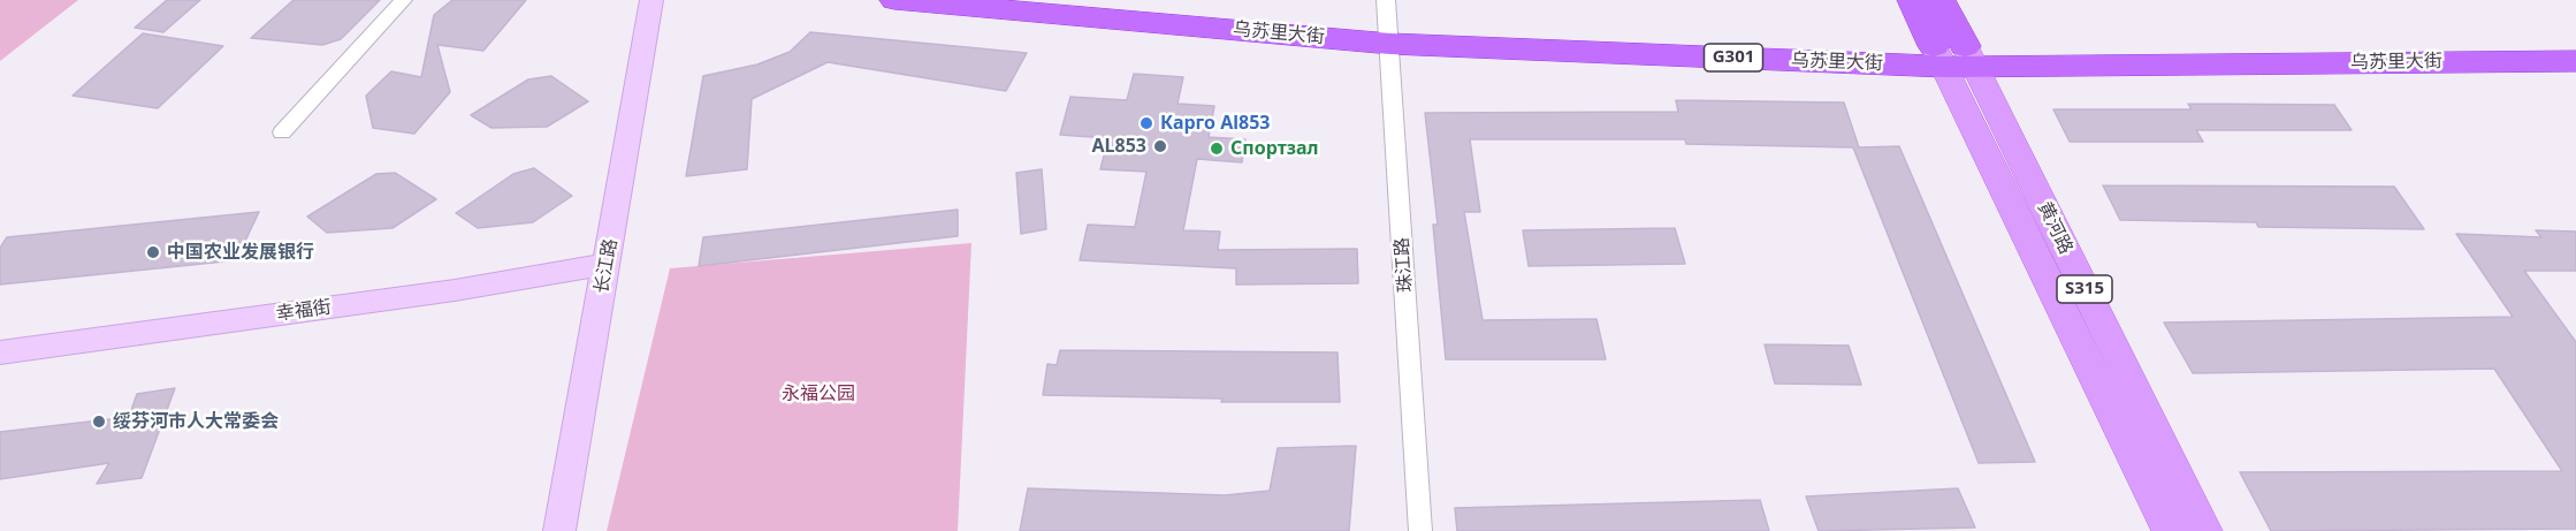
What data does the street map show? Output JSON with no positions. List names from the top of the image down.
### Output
{
  "streets": {
    "highway": ["乌苏里大街", "G301", "黄河路"],
    "main road": ["S315"],
    "street": ["珠江路", "长江路", "幸福街"]
  },
  "crossings": [
    ["乌苏里大街", "黄河路"],
    ["乌苏里大街", "珠江路"],
    ["长江路", "幸福街"]
  ],
  "parks": ["永福公园"],
  "places": [
    "Карго Al853",
    "AL853",
    "Спортзал",
    "中国农业发展银行",
    "绥芬河市人大常委会"
  ]
}
